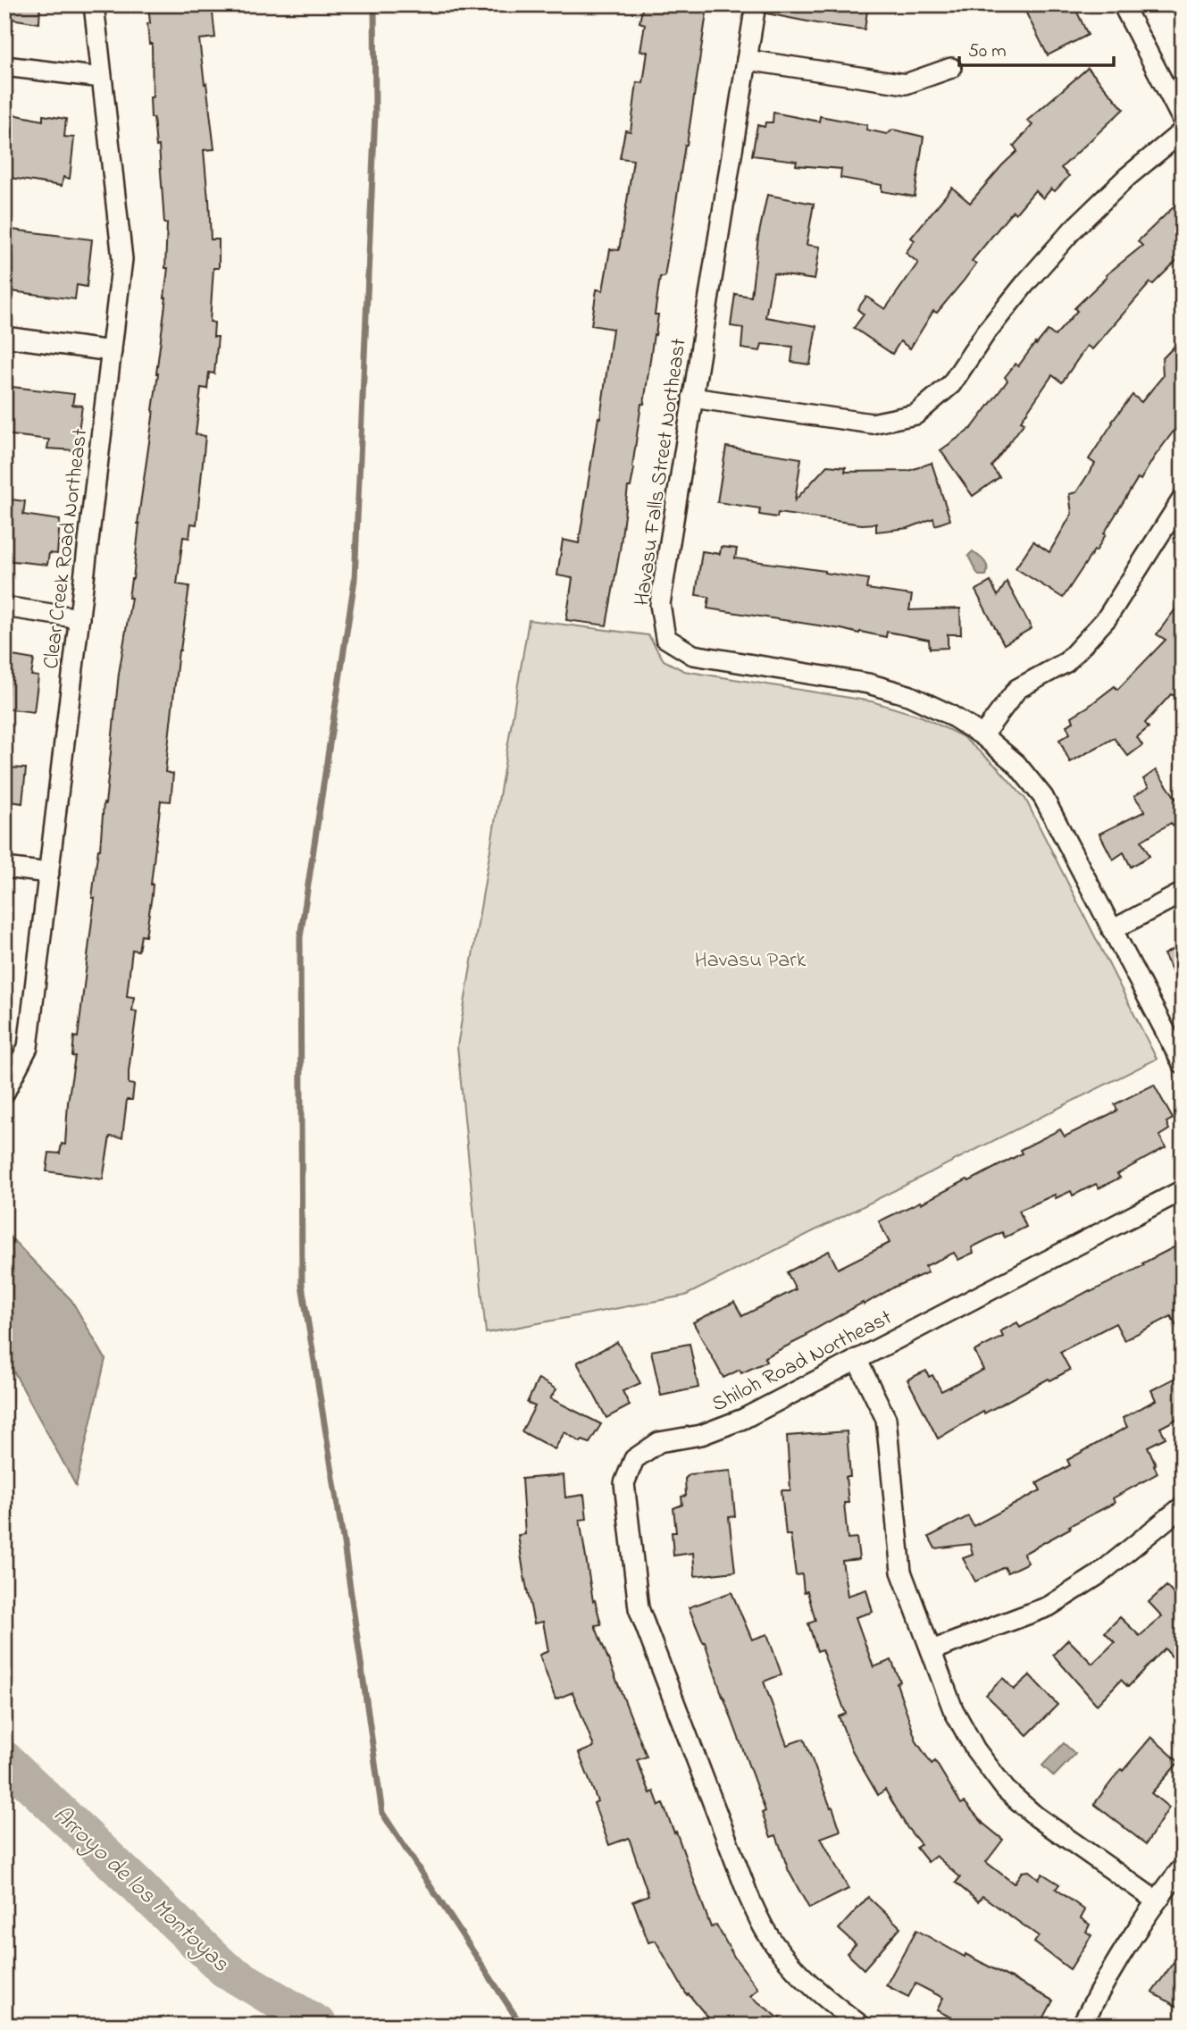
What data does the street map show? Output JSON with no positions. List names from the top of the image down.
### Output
{
  "streets": {
    "street": ["Havasu Falls Street Northeast", "Clear Creek Road Northeast", "Shiloh Road Northeast"]
  },
  "water": ["Arroyo de los Montoyas"],
  "parks": ["Havasu Park"],
  "scale_bar": "50 m"
}
